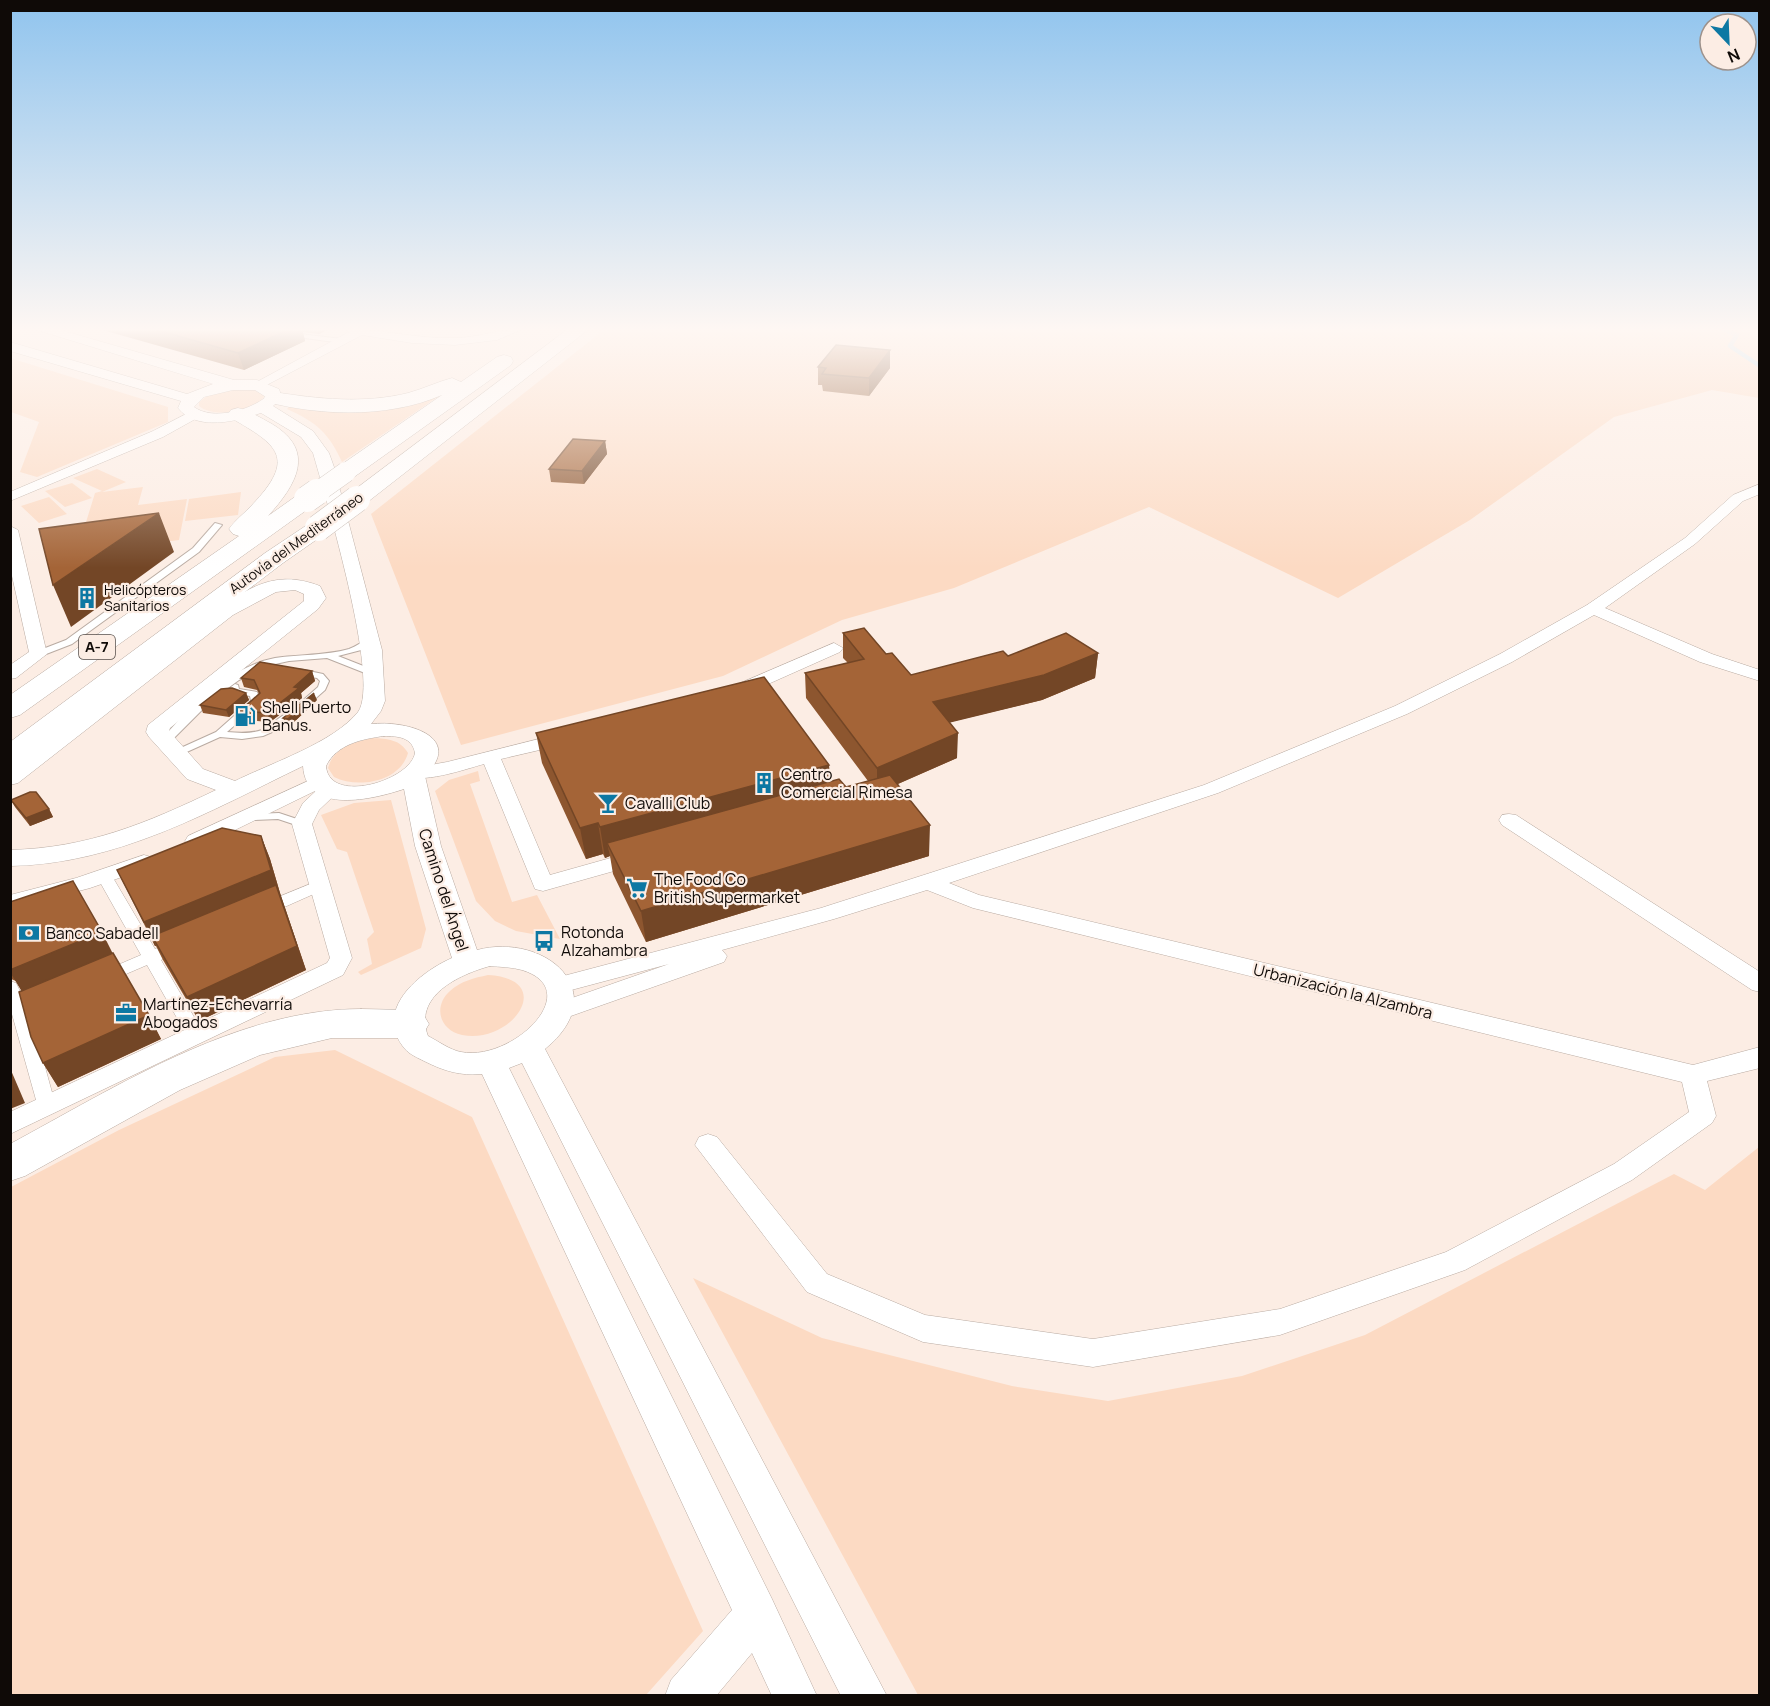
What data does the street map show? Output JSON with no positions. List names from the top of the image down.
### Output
{
  "streets": {
    "main road": ["Autovía del Mediterráneo", "A-7"],
    "street": ["Camino del Ángel", "Urbanización la Alzambra"]
  },
  "places": {
    "building": ["Helicópteros Sanitarios", "Centro Comercial Rimesa"],
    "fuel station": ["Shell Puerto Banus."],
    "bar": ["Cavalli Club"],
    "supermarket": ["The Food Co British Supermarket"],
    "bank": ["Banco Sabadell"],
    "bus stop": ["Rotonda Alzahambra"],
    "office": ["Martínez-Echevarría Abogados"]
  },
  "north": "bottom right"
}
